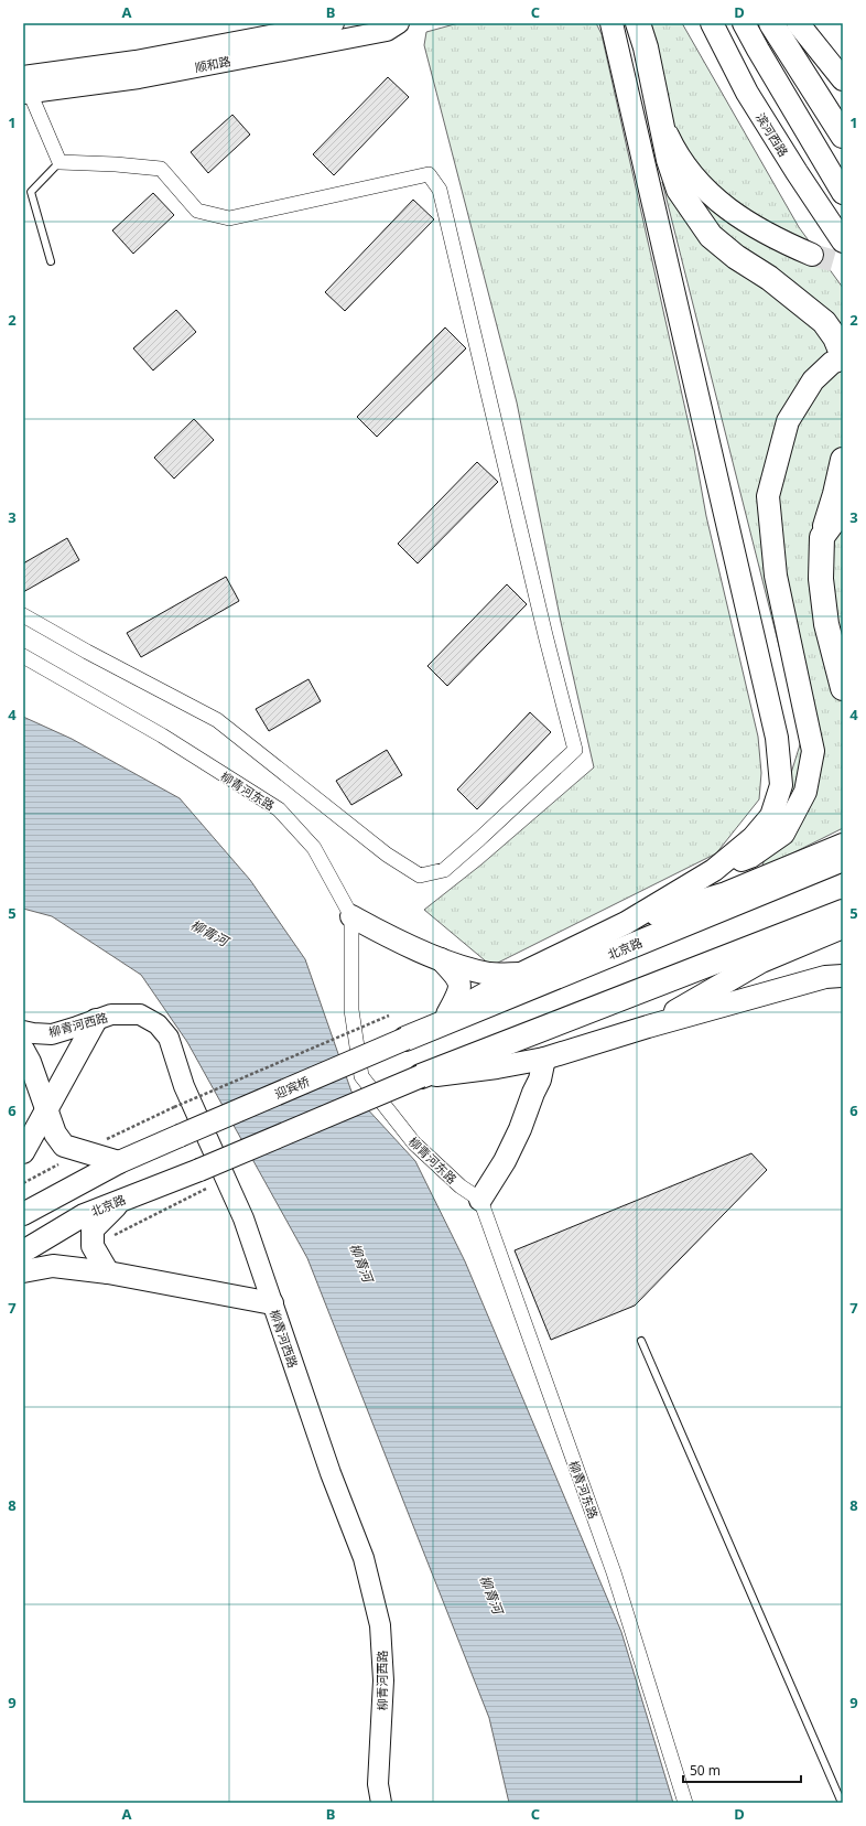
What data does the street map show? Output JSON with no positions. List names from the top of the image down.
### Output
{
  "streets": {
    "highway": ["北京路"],
    "main road": [
      "顺和路",
      "滨河西路",
      "柳青河西路",
      "迎宾桥"
    ],
    "street": ["柳青河东路"]
  },
  "crossings": [
    ["北京路", "迎宾桥"]
  ],
  "water": ["柳青河"],
  "scale_bar": "50 m",
  "grid": {
    "columns": [
      "A",
      "B",
      "C",
      "D"
    ],
    "rows": [
      "1",
      "2",
      "3",
      "4",
      "5",
      "6",
      "7",
      "8",
      "9"
    ]
  }
}
